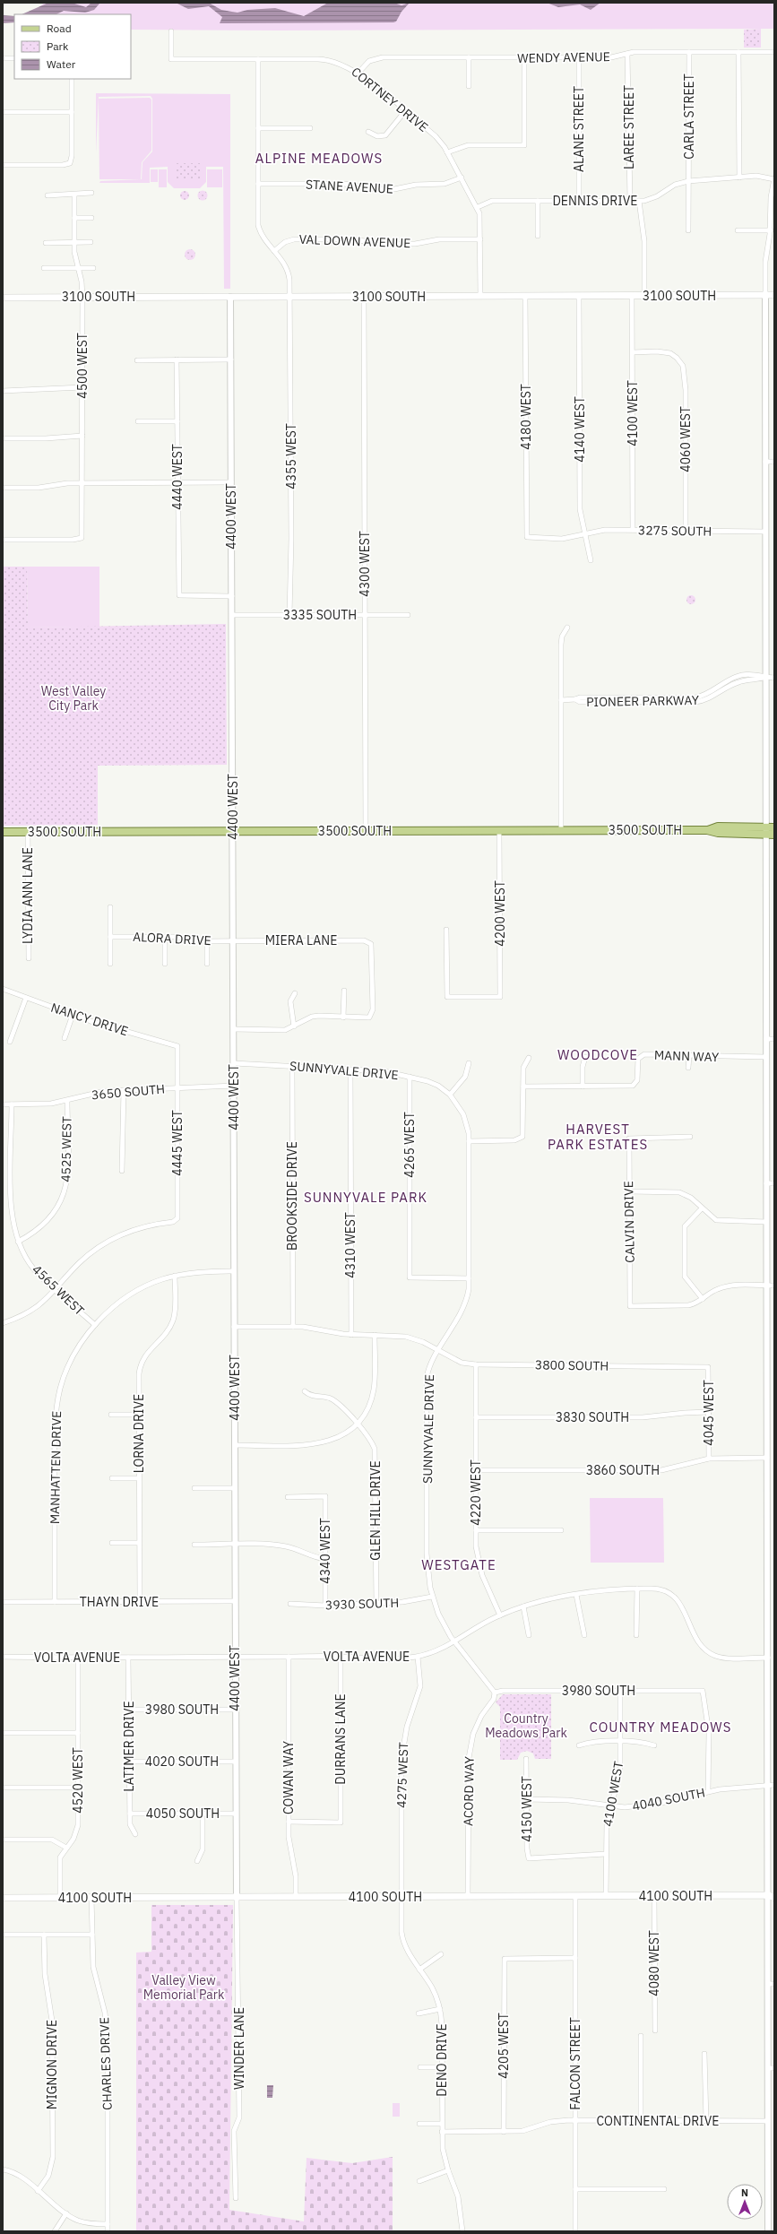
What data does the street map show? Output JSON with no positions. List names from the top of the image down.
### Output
{
  "streets": {
    "main road": ["3100 SOUTH", "3500 SOUTH", "4100 SOUTH"],
    "street": [
      "WENDY AVENUE",
      "CORTNEY DRIVE",
      "CARLA STREET",
      "LAREE STREET",
      "ALANE STREET",
      "STANE AVENUE",
      "DENNIS DRIVE",
      "VAL DOWN AVENUE",
      "4500 WEST",
      "4100 WEST",
      "4180 WEST",
      "4140 WEST",
      "4060 WEST",
      "4355 WEST",
      "4440 WEST",
      "4400 WEST",
      "3275 SOUTH",
      "4300 WEST",
      "3335 SOUTH",
      "PIONEER PARKWAY",
      "LYDIA ANN LANE",
      "4200 WEST",
      "ALORA DRIVE",
      "MIERA LANE",
      "NANCY DRIVE",
      "MANN WAY",
      "SUNNYVALE DRIVE",
      "3650 SOUTH",
      "4445 WEST",
      "4265 WEST",
      "4525 WEST",
      "BROOKSIDE DRIVE",
      "CALVIN DRIVE",
      "4310 WEST",
      "4565 WEST",
      "3800 SOUTH",
      "4045 WEST",
      "3830 SOUTH",
      "LORNA DRIVE",
      "MANHATTEN DRIVE",
      "3860 SOUTH",
      "4220 WEST",
      "GLEN HILL DRIVE",
      "4340 WEST",
      "THAYN DRIVE",
      "3930 SOUTH",
      "VOLTA AVENUE",
      "3980 SOUTH",
      "DURRANS LANE",
      "LATIMER DRIVE",
      "4020 SOUTH",
      "4275 WEST",
      "COWAN WAY",
      "4520 WEST",
      "ACORD WAY",
      "4040 SOUTH",
      "4150 WEST",
      "4050 SOUTH",
      "4080 WEST",
      "4205 WEST",
      "WINDER LANE",
      "DENO DRIVE",
      "CHARLES DRIVE",
      "FALCON STREET",
      "MIGNON DRIVE",
      "CONTINENTAL DRIVE"
    ]
  },
  "crossings": [
    ["WENDY AVENUE", "CORTNEY DRIVE"],
    ["WENDY AVENUE", "CARLA STREET"],
    ["WENDY AVENUE", "LAREE STREET"],
    ["WENDY AVENUE", "ALANE STREET"],
    ["CORTNEY DRIVE", "STANE AVENUE"],
    ["CORTNEY DRIVE", "DENNIS DRIVE"],
    ["CORTNEY DRIVE", "VAL DOWN AVENUE"],
    ["CORTNEY DRIVE", "3100 SOUTH"],
    ["CORTNEY DRIVE", "4355 WEST"],
    ["CARLA STREET", "DENNIS DRIVE"],
    ["LAREE STREET", "DENNIS DRIVE"],
    ["ALANE STREET", "DENNIS DRIVE"],
    ["STANE AVENUE", "4355 WEST"],
    ["VAL DOWN AVENUE", "4355 WEST"],
    ["3100 SOUTH", "4500 WEST"],
    ["3100 SOUTH", "4100 WEST"],
    ["3100 SOUTH", "4180 WEST"],
    ["3100 SOUTH", "4140 WEST"],
    ["3100 SOUTH", "4355 WEST"],
    ["3100 SOUTH", "4400 WEST"],
    ["3100 SOUTH", "4300 WEST"],
    ["4100 WEST", "4060 WEST"],
    ["4100 WEST", "3275 SOUTH"],
    ["4100 WEST", "3980 SOUTH"],
    ["4100 WEST", "4040 SOUTH"],
    ["4100 WEST", "4150 WEST"],
    ["4100 WEST", "4100 SOUTH"],
    ["4180 WEST", "3275 SOUTH"],
    ["4140 WEST", "3275 SOUTH"],
    ["4060 WEST", "3275 SOUTH"],
    ["4355 WEST", "3335 SOUTH"],
    ["4440 WEST", "4400 WEST"],
    ["4400 WEST", "3335 SOUTH"],
    ["4400 WEST", "3500 SOUTH"],
    ["4400 WEST", "ALORA DRIVE"],
    ["4400 WEST", "MIERA LANE"],
    ["4400 WEST", "SUNNYVALE DRIVE"],
    ["4400 WEST", "3650 SOUTH"],
    ["4400 WEST", "3800 SOUTH"],
    ["4400 WEST", "MANHATTEN DRIVE"],
    ["4400 WEST", "THAYN DRIVE"],
    ["4400 WEST", "VOLTA AVENUE"],
    ["4400 WEST", "3980 SOUTH"],
    ["4400 WEST", "4020 SOUTH"],
    ["4400 WEST", "4050 SOUTH"],
    ["4400 WEST", "4100 SOUTH"],
    ["4400 WEST", "WINDER LANE"],
    ["4300 WEST", "3335 SOUTH"],
    ["4300 WEST", "3500 SOUTH"],
    ["3500 SOUTH", "LYDIA ANN LANE"],
    ["3500 SOUTH", "4200 WEST"],
    ["ALORA DRIVE", "MIERA LANE"],
    ["NANCY DRIVE", "4445 WEST"],
    ["SUNNYVALE DRIVE", "4265 WEST"],
    ["SUNNYVALE DRIVE", "BROOKSIDE DRIVE"],
    ["SUNNYVALE DRIVE", "4310 WEST"],
    ["SUNNYVALE DRIVE", "3800 SOUTH"],
    ["SUNNYVALE DRIVE", "3930 SOUTH"],
    ["SUNNYVALE DRIVE", "VOLTA AVENUE"],
    ["SUNNYVALE DRIVE", "3980 SOUTH"],
    ["SUNNYVALE DRIVE", "ACORD WAY"],
    ["3650 SOUTH", "4445 WEST"],
    ["3650 SOUTH", "4525 WEST"],
    ["3650 SOUTH", "4565 WEST"],
    ["4445 WEST", "4565 WEST"],
    ["4525 WEST", "4565 WEST"],
    ["BROOKSIDE DRIVE", "3800 SOUTH"],
    ["4310 WEST", "3800 SOUTH"],
    ["4565 WEST", "MANHATTEN DRIVE"],
    ["3800 SOUTH", "4045 WEST"],
    ["3800 SOUTH", "4220 WEST"],
    ["4045 WEST", "3830 SOUTH"],
    ["4045 WEST", "3860 SOUTH"],
    ["3830 SOUTH", "4220 WEST"],
    ["LORNA DRIVE", "MANHATTEN DRIVE"],
    ["LORNA DRIVE", "THAYN DRIVE"],
    ["MANHATTEN DRIVE", "THAYN DRIVE"],
    ["3860 SOUTH", "4220 WEST"],
    ["4220 WEST", "VOLTA AVENUE"],
    ["GLEN HILL DRIVE", "3930 SOUTH"],
    ["4340 WEST", "3930 SOUTH"],
    ["VOLTA AVENUE", "DURRANS LANE"],
    ["VOLTA AVENUE", "LATIMER DRIVE"],
    ["VOLTA AVENUE", "4275 WEST"],
    ["VOLTA AVENUE", "COWAN WAY"],
    ["VOLTA AVENUE", "4520 WEST"],
    ["3980 SOUTH", "LATIMER DRIVE"],
    ["3980 SOUTH", "ACORD WAY"],
    ["3980 SOUTH", "4040 SOUTH"],
    ["DURRANS LANE", "COWAN WAY"],
    ["LATIMER DRIVE", "4020 SOUTH"],
    ["LATIMER DRIVE", "4050 SOUTH"],
    ["4275 WEST", "4100 SOUTH"],
    ["4275 WEST", "DENO DRIVE"],
    ["COWAN WAY", "4100 SOUTH"],
    ["4520 WEST", "4100 SOUTH"],
    ["ACORD WAY", "4100 SOUTH"],
    ["4040 SOUTH", "4150 WEST"],
    ["4100 SOUTH", "4080 WEST"],
    ["4100 SOUTH", "WINDER LANE"],
    ["4100 SOUTH", "DENO DRIVE"],
    ["4100 SOUTH", "CHARLES DRIVE"],
    ["4100 SOUTH", "FALCON STREET"],
    ["4205 WEST", "FALCON STREET"],
    ["4205 WEST", "CONTINENTAL DRIVE"],
    ["DENO DRIVE", "CONTINENTAL DRIVE"],
    ["FALCON STREET", "CONTINENTAL DRIVE"]
  ],
  "districts": [
    "ALPINE MEADOWS",
    "WOODCOVE",
    "HARVEST PARK ESTATES",
    "SUNNYVALE PARK",
    "WESTGATE",
    "COUNTRY MEADOWS"
  ],
  "parks": ["West Valley City Park", "Country Meadows Park", "Valley View Memorial Park"],
  "legend": ["Road", "Park", "Water"],
  "north": "top"
}
